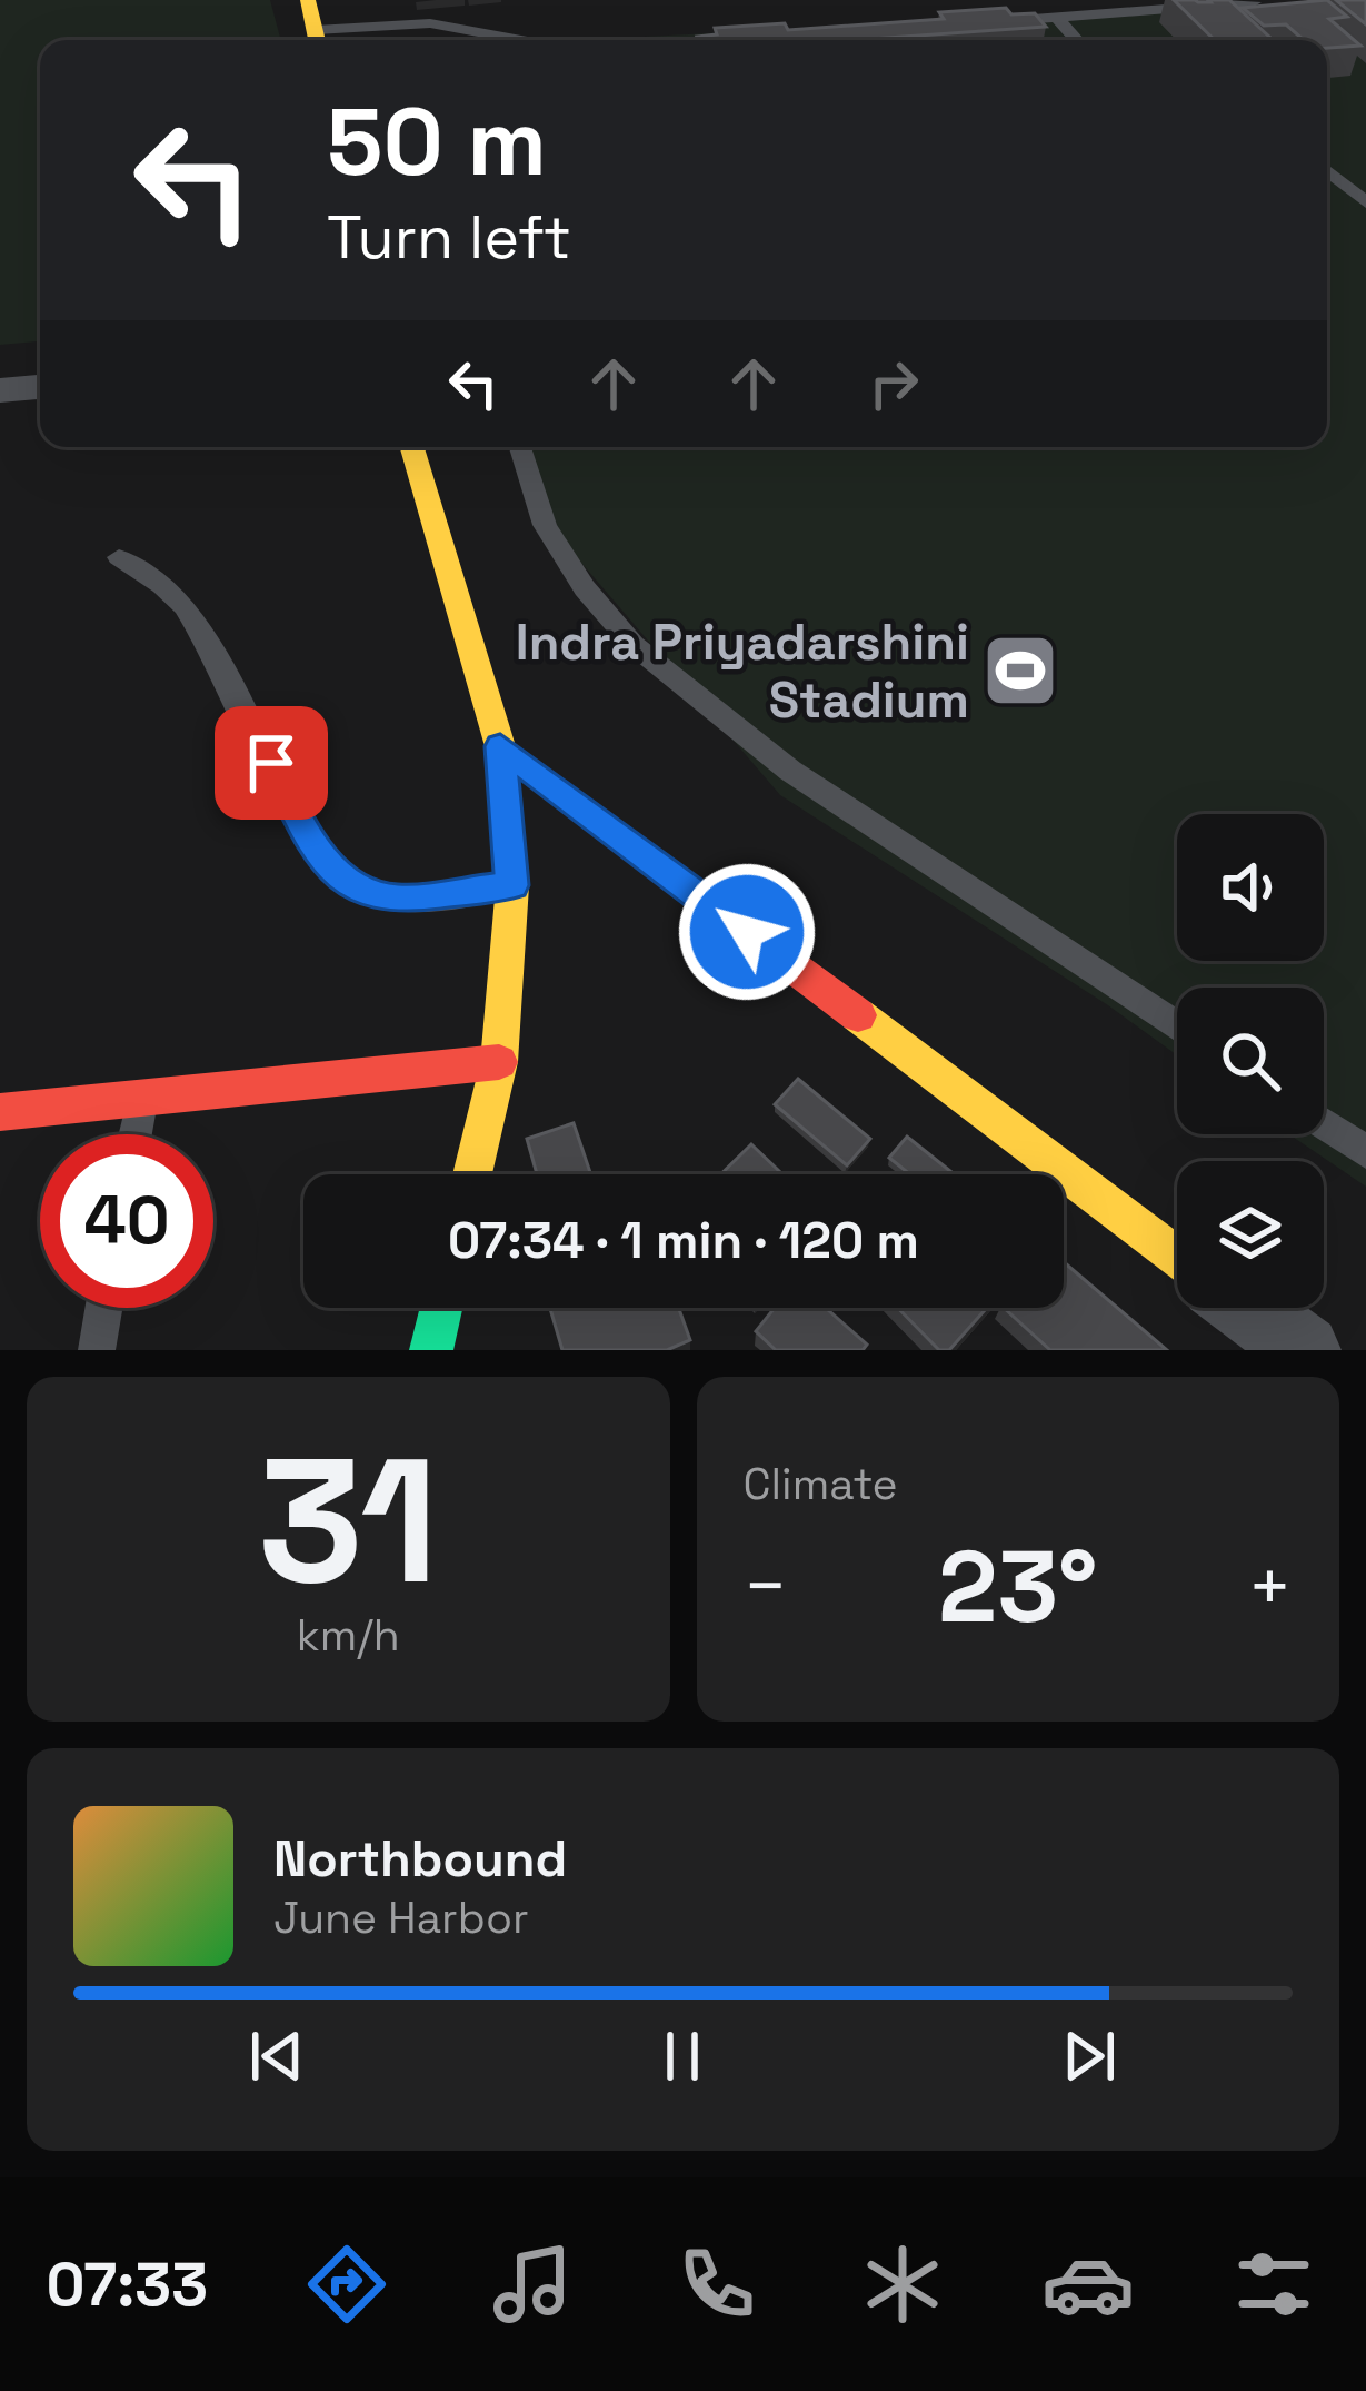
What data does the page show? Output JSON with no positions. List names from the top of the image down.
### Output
{
  "places": {
    "sports": ["Indra Priyadarshini Stadium"]
  },
  "page": {
    "turn": ["50 m", "Turn left"],
    "limit": "40",
    "trip": "07:34 · 1 min · 120 m",
    "tile": [
      ["31", "km/h"],
      "Climate"
    ],
    "heat": ["−", "23°", "+"],
    "song": ["Northbound", "June Harbor"],
    "tabs": "07:33"
  }
}
